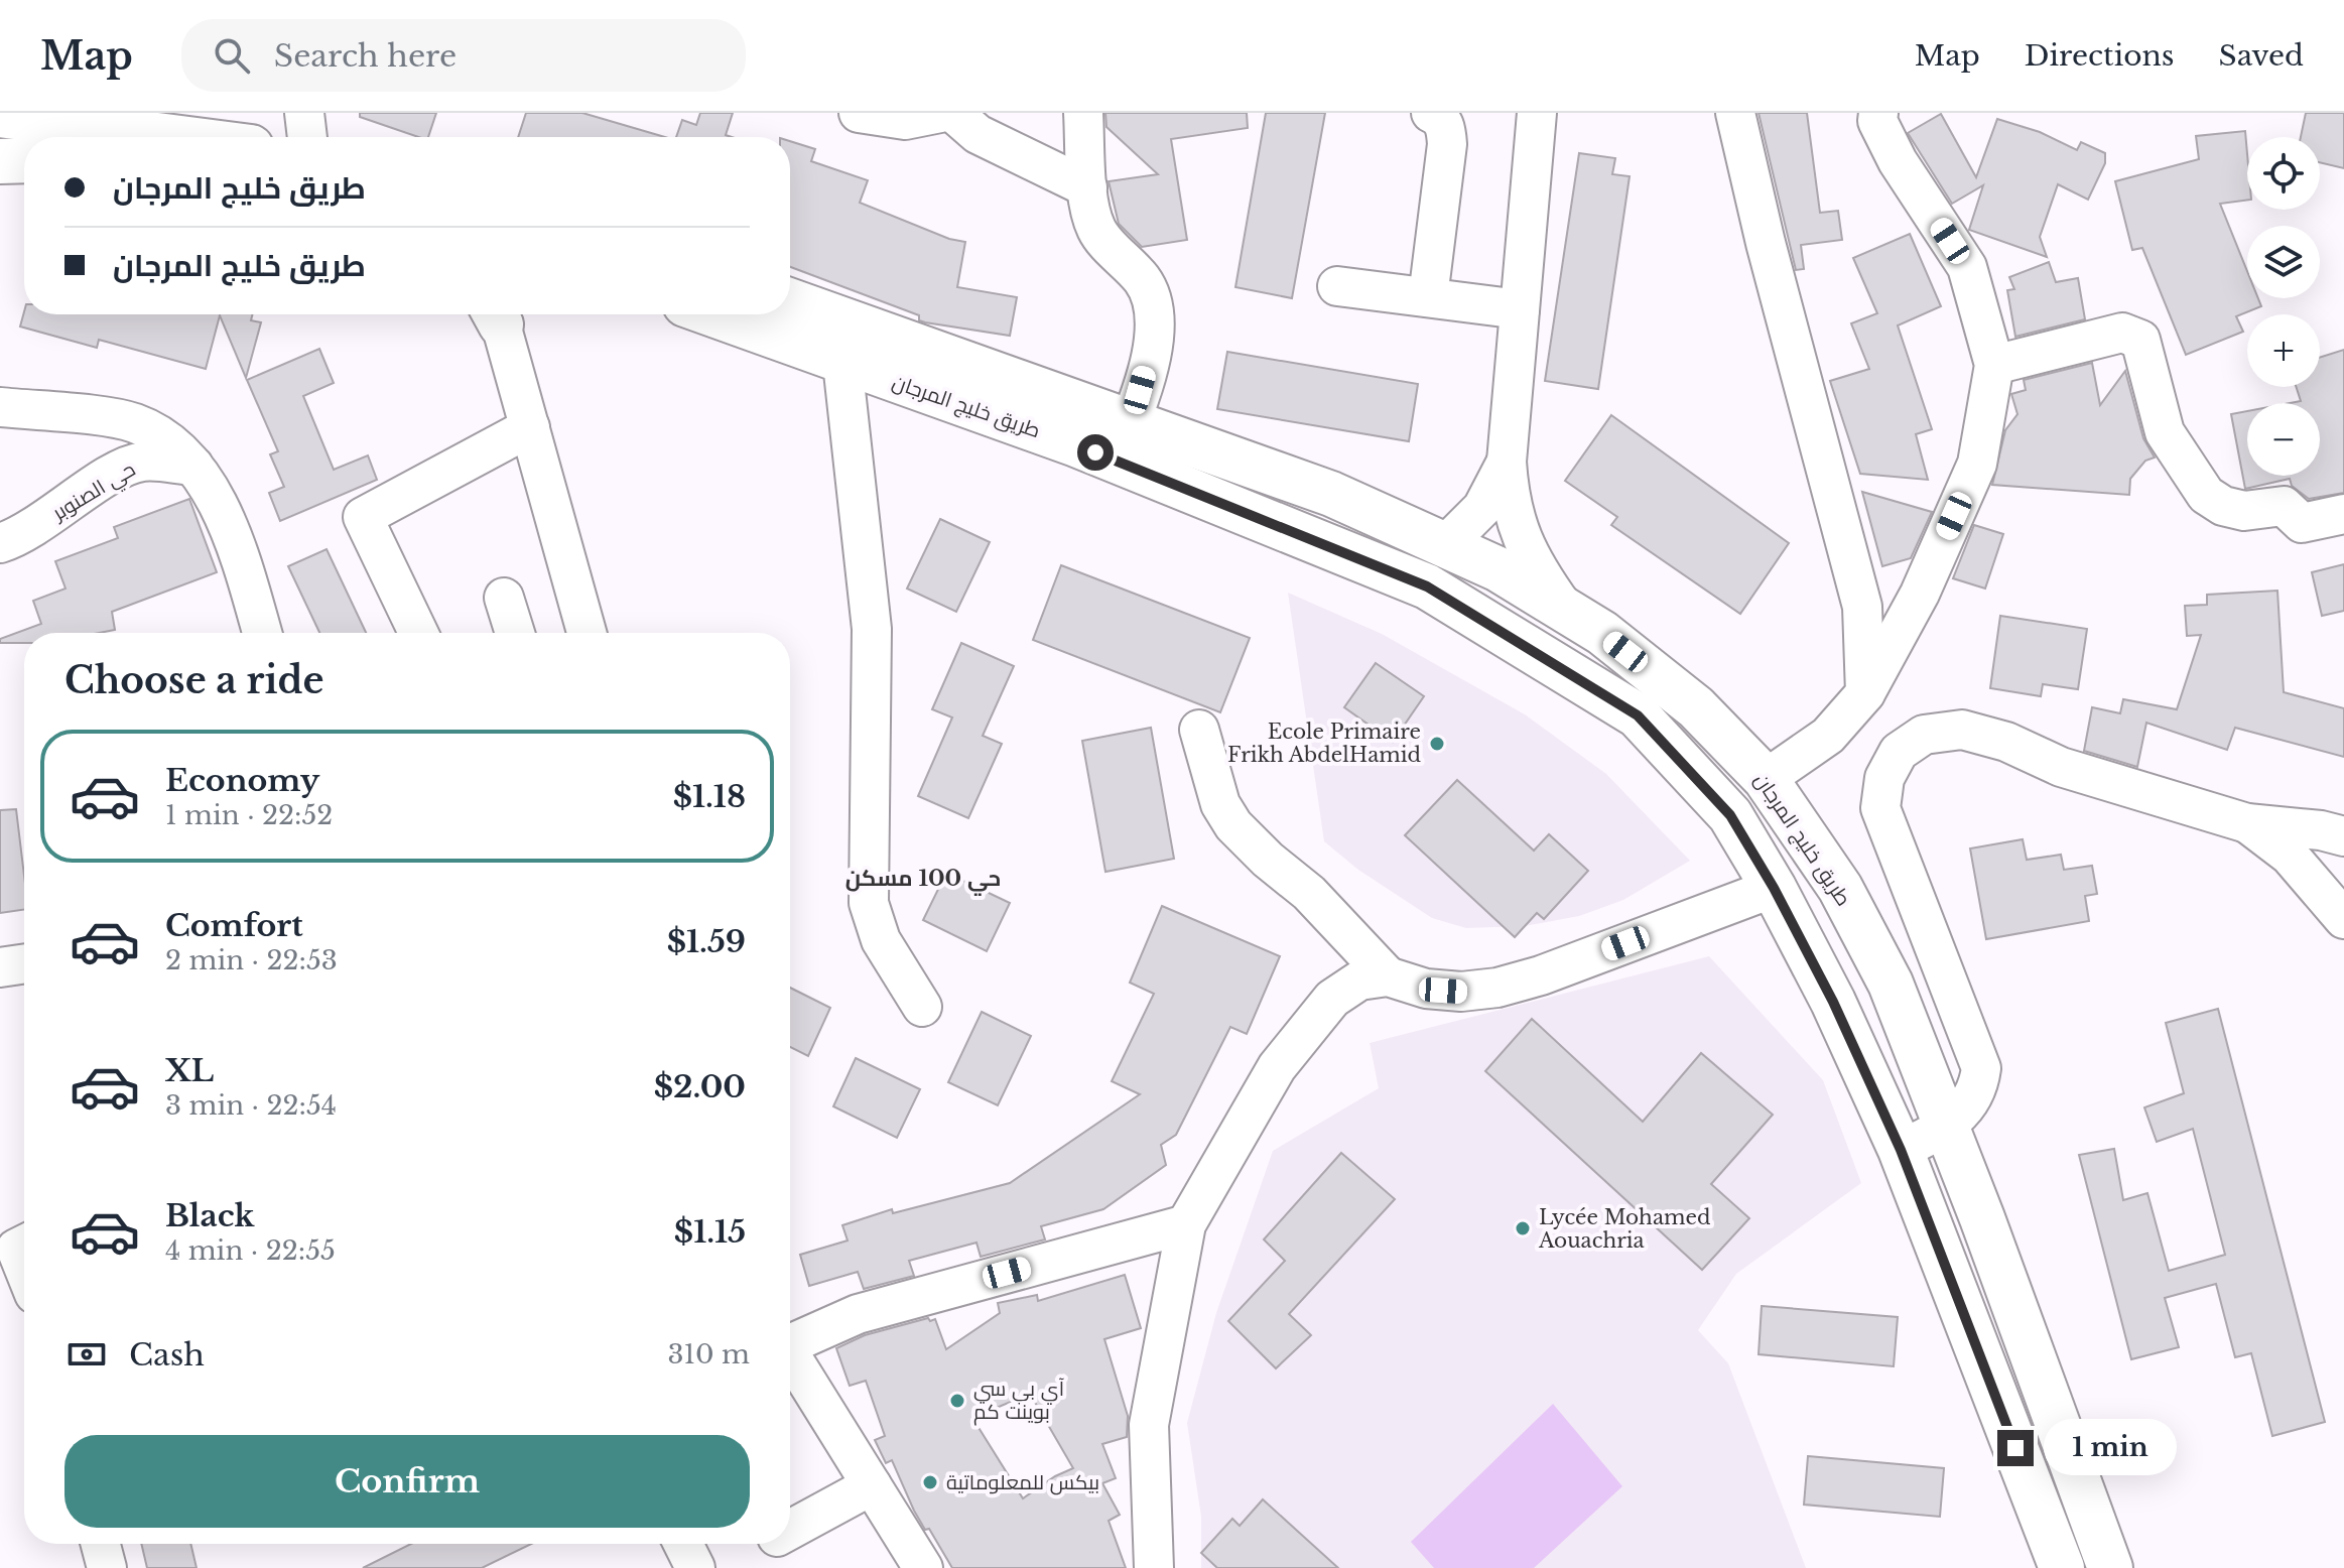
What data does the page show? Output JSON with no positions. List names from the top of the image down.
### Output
{
  "streets": {
    "main road": ["طريق خليج المرجان"],
    "street": ["حي الصنوبر"]
  },
  "districts": ["حي 100 مسكن"],
  "places": [
    "Ecole Primaire Frikh AbdelHamid",
    "Lycée Mohamed Aouachria",
    "آي بي سي بوينت كم",
    "بيكس للمعلوماتية"
  ],
  "page": {
    "header": "Map",
    "search": "Search here",
    "nav": ["Map", "Directions", "Saved"],
    "map_buttons": ["+", "−"],
    "banner": ["طريق خليج المرجان", "طريق خليج المرجان"],
    "heading": "Choose a ride",
    "list": [
      {
        "name": "Economy",
        "note": "1 min · 22:52",
        "value": "$1.18"
      },
      {
        "name": "Comfort",
        "note": "2 min · 22:53",
        "value": "$1.59"
      },
      {
        "name": "XL",
        "note": "3 min · 22:54",
        "value": "$2.00"
      },
      {
        "name": "Black",
        "note": "4 min · 22:55",
        "value": "$1.15"
      }
    ],
    "pay": ["Cash", "310 m"],
    "bubble": "1 min",
    "buttons": "Confirm"
  }
}
